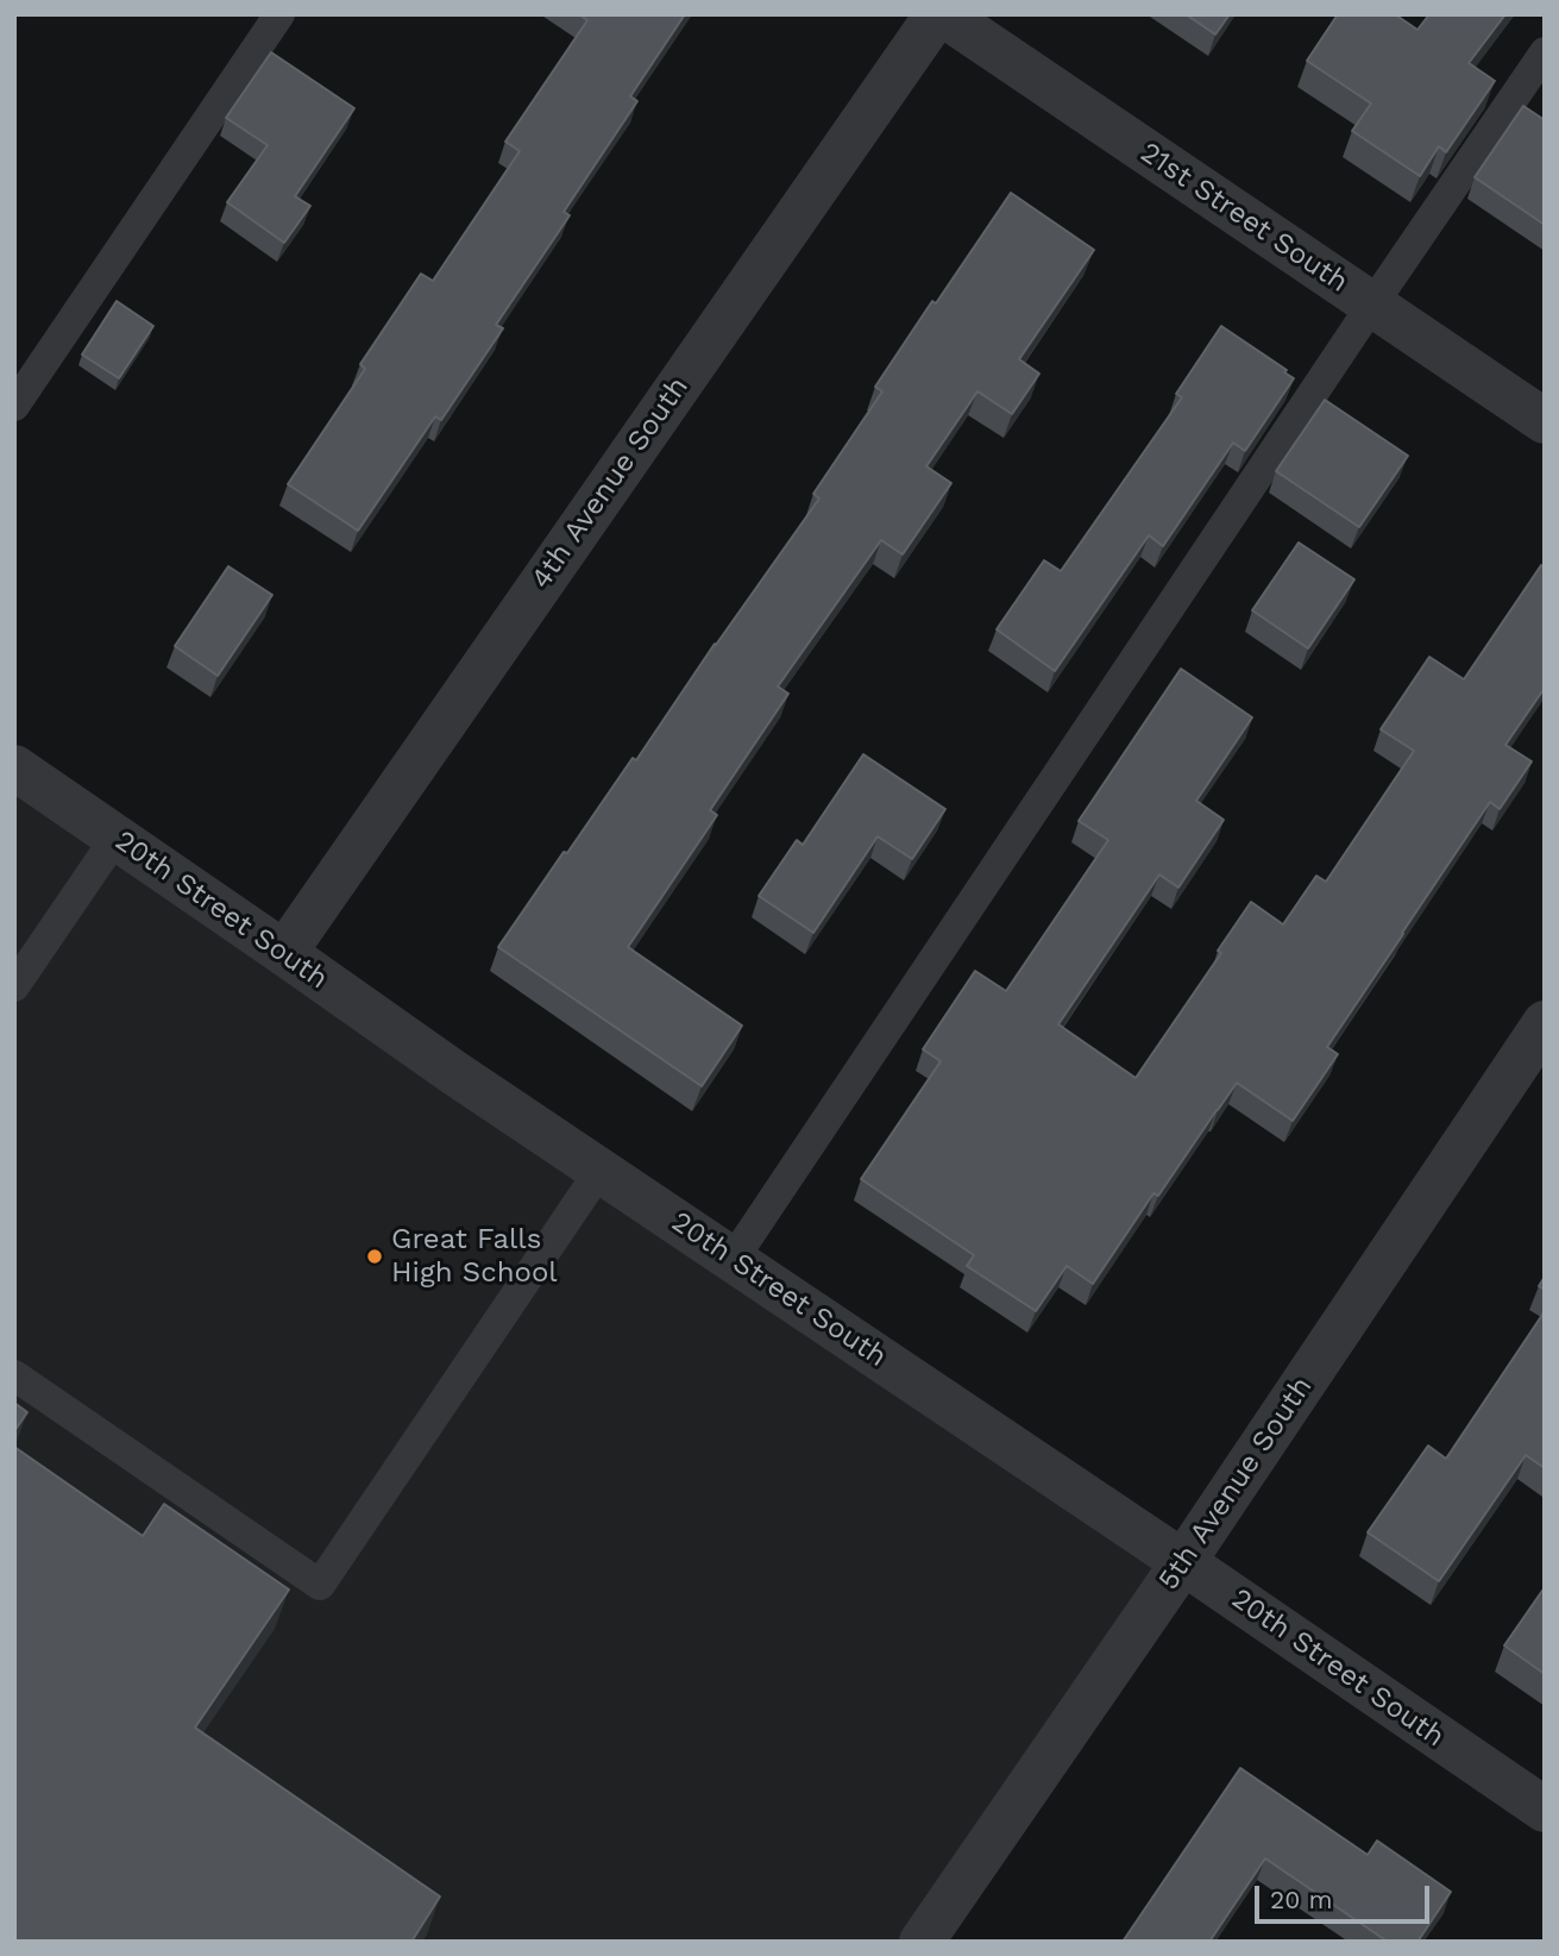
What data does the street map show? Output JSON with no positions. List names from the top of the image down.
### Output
{
  "streets": {
    "street": [
      "21st Street South",
      "4th Avenue South",
      "20th Street South",
      "5th Avenue South"
    ]
  },
  "crossings": [
    ["4th Avenue South", "20th Street South"],
    ["20th Street South", "5th Avenue South"]
  ],
  "places": ["Great Falls High School"],
  "scale_bar": "20 m"
}
